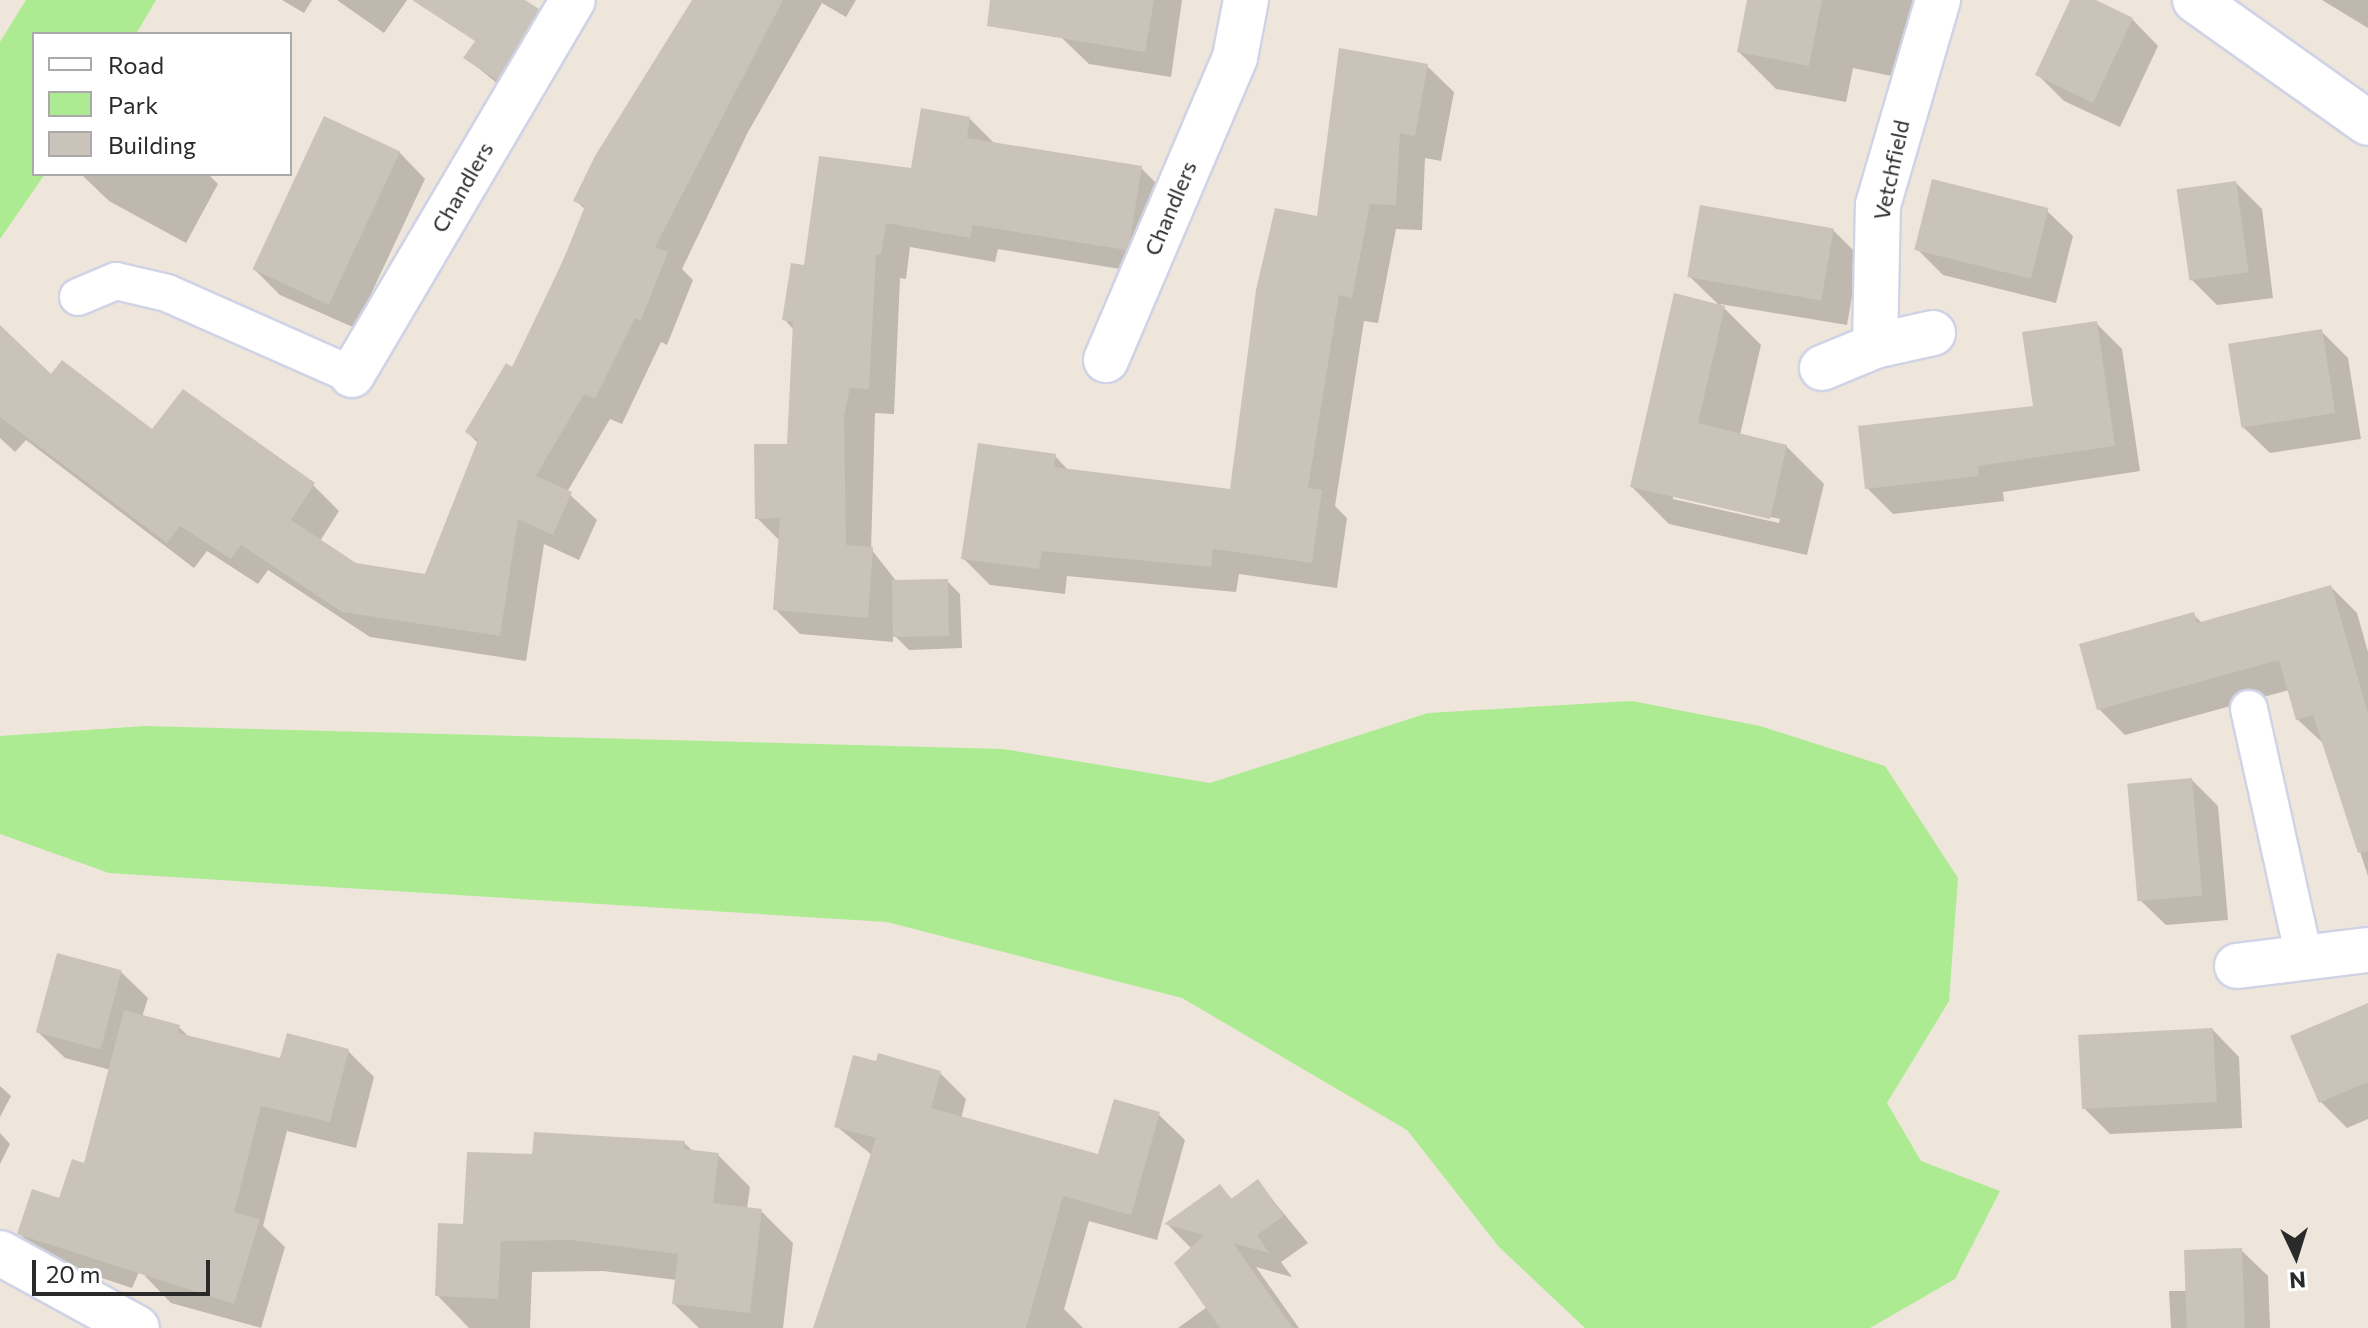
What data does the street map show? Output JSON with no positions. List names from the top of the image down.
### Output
{
  "streets": {
    "street": ["Vetchfield", "Chandlers"]
  },
  "legend": ["Road", "Park", "Building"],
  "scale_bar": "20 m",
  "north": "bottom"
}
